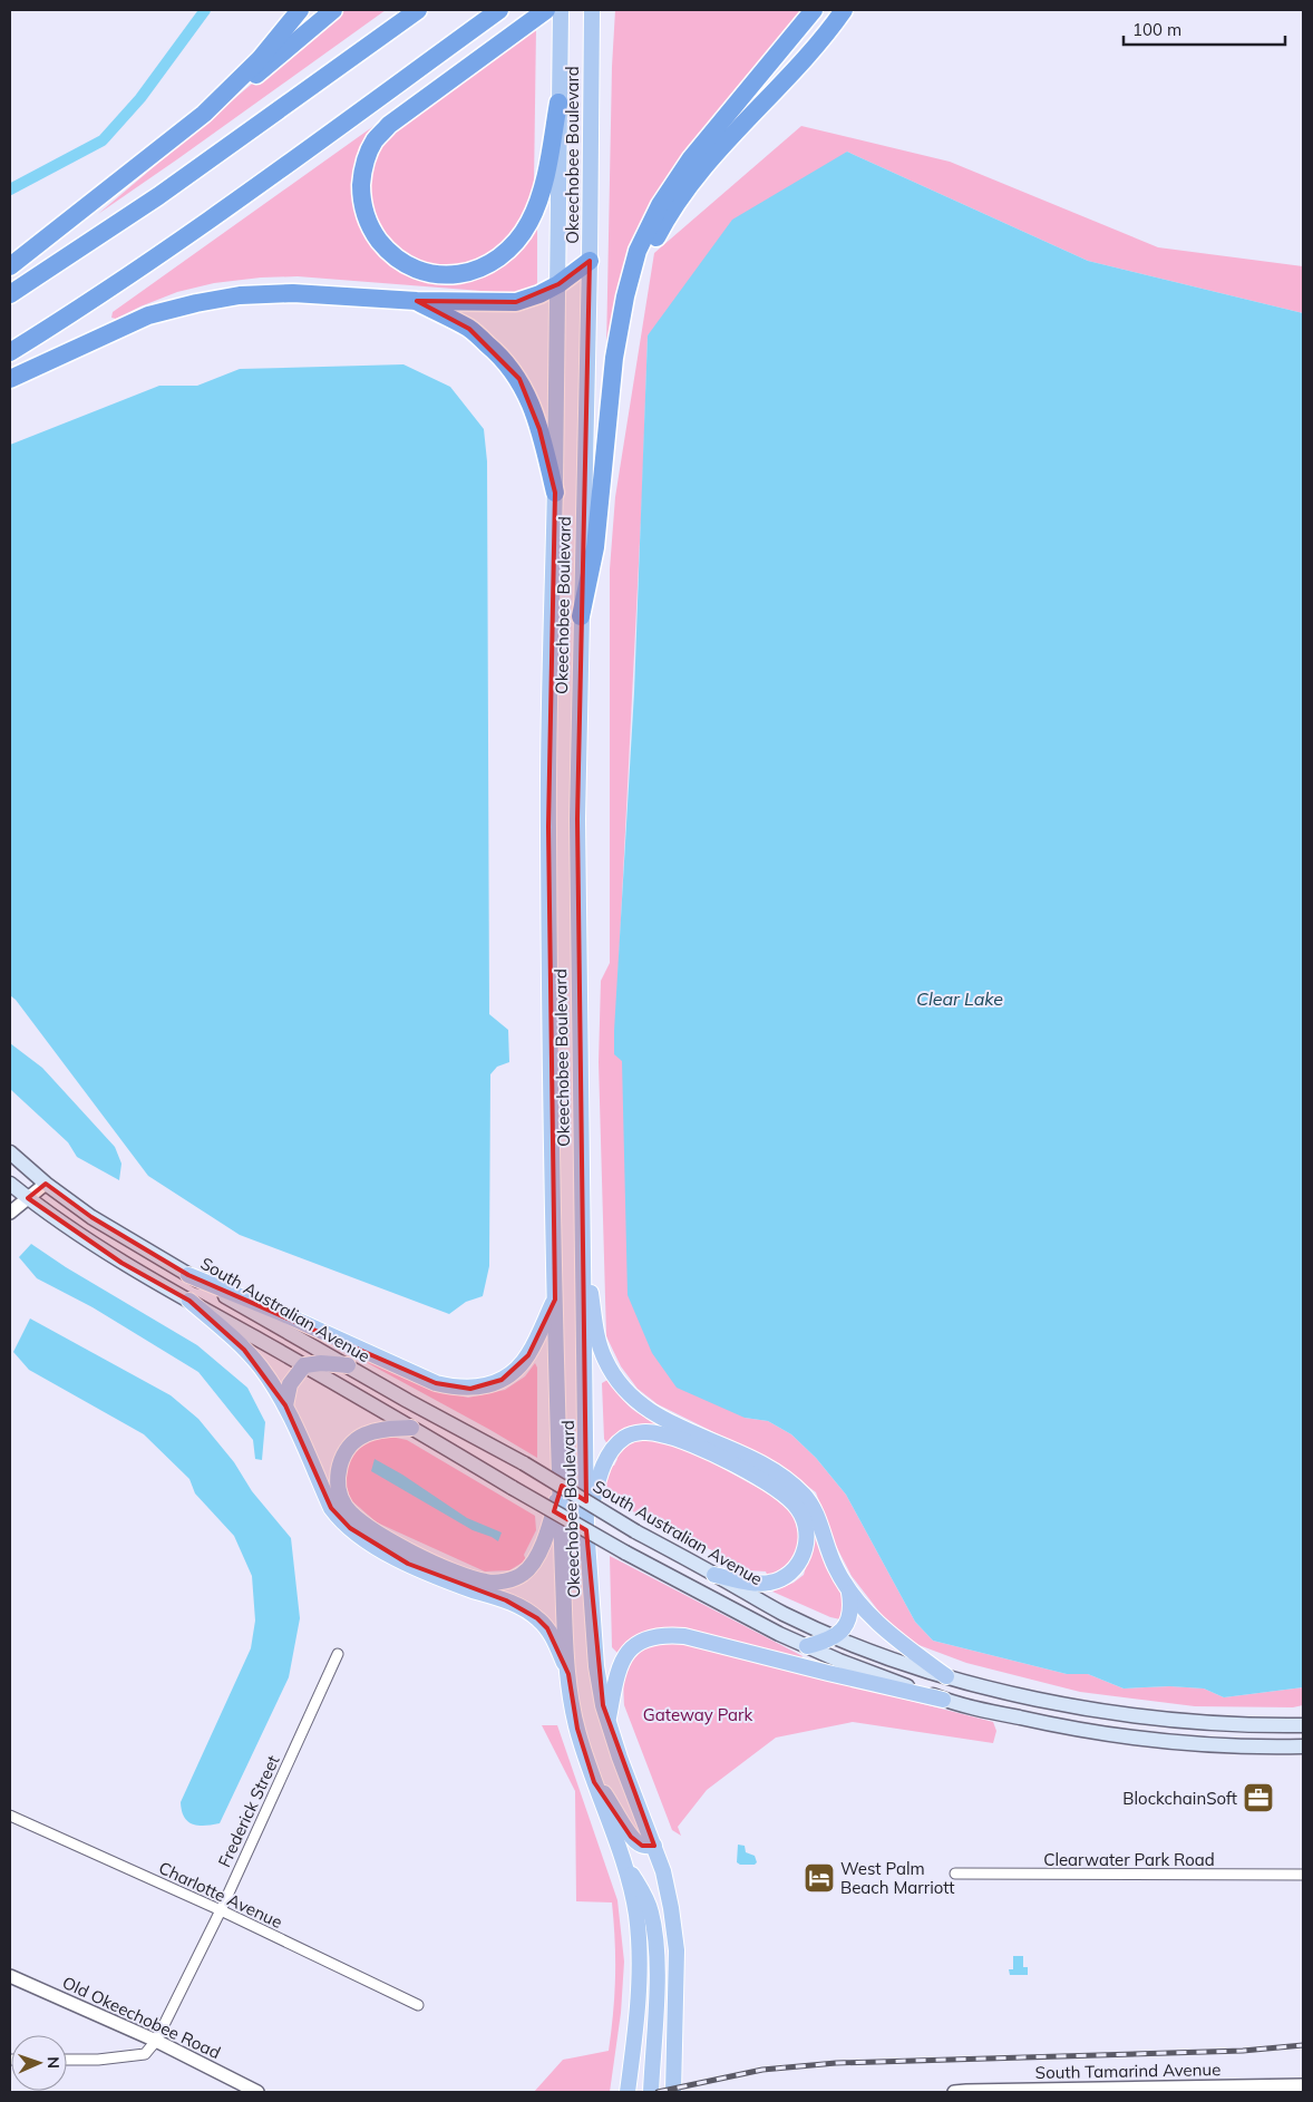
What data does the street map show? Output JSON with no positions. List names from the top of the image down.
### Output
{
  "streets": {
    "main road": ["Okeechobee Boulevard", "South Australian Avenue"],
    "street": [
      "Frederick Street",
      "Clearwater Park Road",
      "Charlotte Avenue",
      "Old Okeechobee Road",
      "South Tamarind Avenue"
    ]
  },
  "crossings": [
    ["Frederick Street", "Charlotte Avenue"],
    ["Frederick Street", "Old Okeechobee Road"]
  ],
  "water": ["Clear Lake"],
  "parks": ["Gateway Park"],
  "places": {
    "office": ["BlockchainSoft"],
    "hotel": ["West Palm Beach Marriott"]
  },
  "scale_bar": "100 m",
  "north": "right"
}
